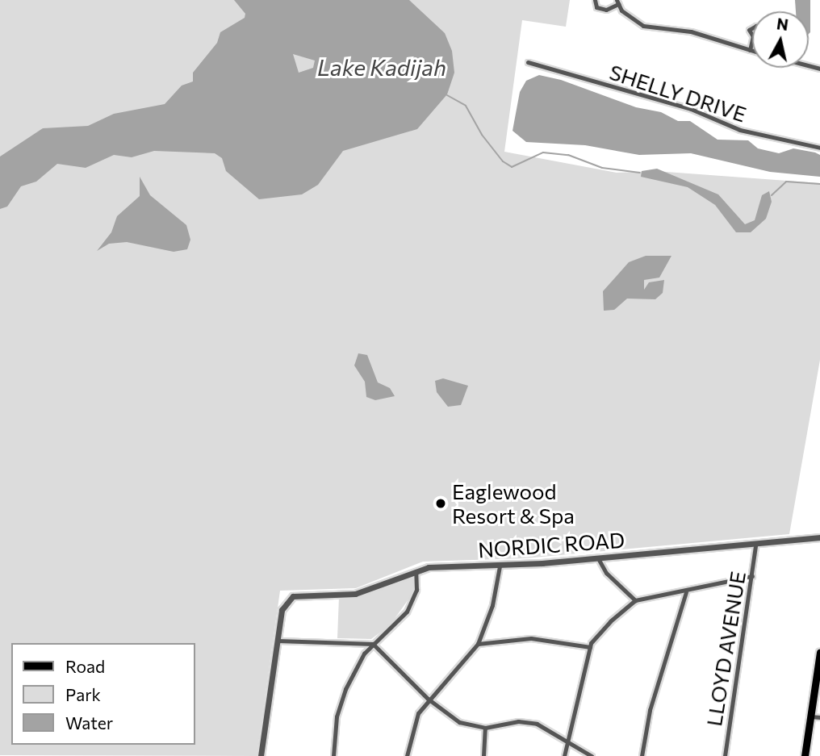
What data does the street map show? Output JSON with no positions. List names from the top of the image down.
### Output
{
  "streets": {
    "street": ["SHELLY DRIVE", "NORDIC ROAD", "LLOYD AVENUE"]
  },
  "crossings": [
    ["NORDIC ROAD", "LLOYD AVENUE"]
  ],
  "water": ["Lake Kadijah"],
  "places": ["Eaglewood Resort & Spa"],
  "legend": ["Road", "Park", "Water"],
  "north": "top"
}
